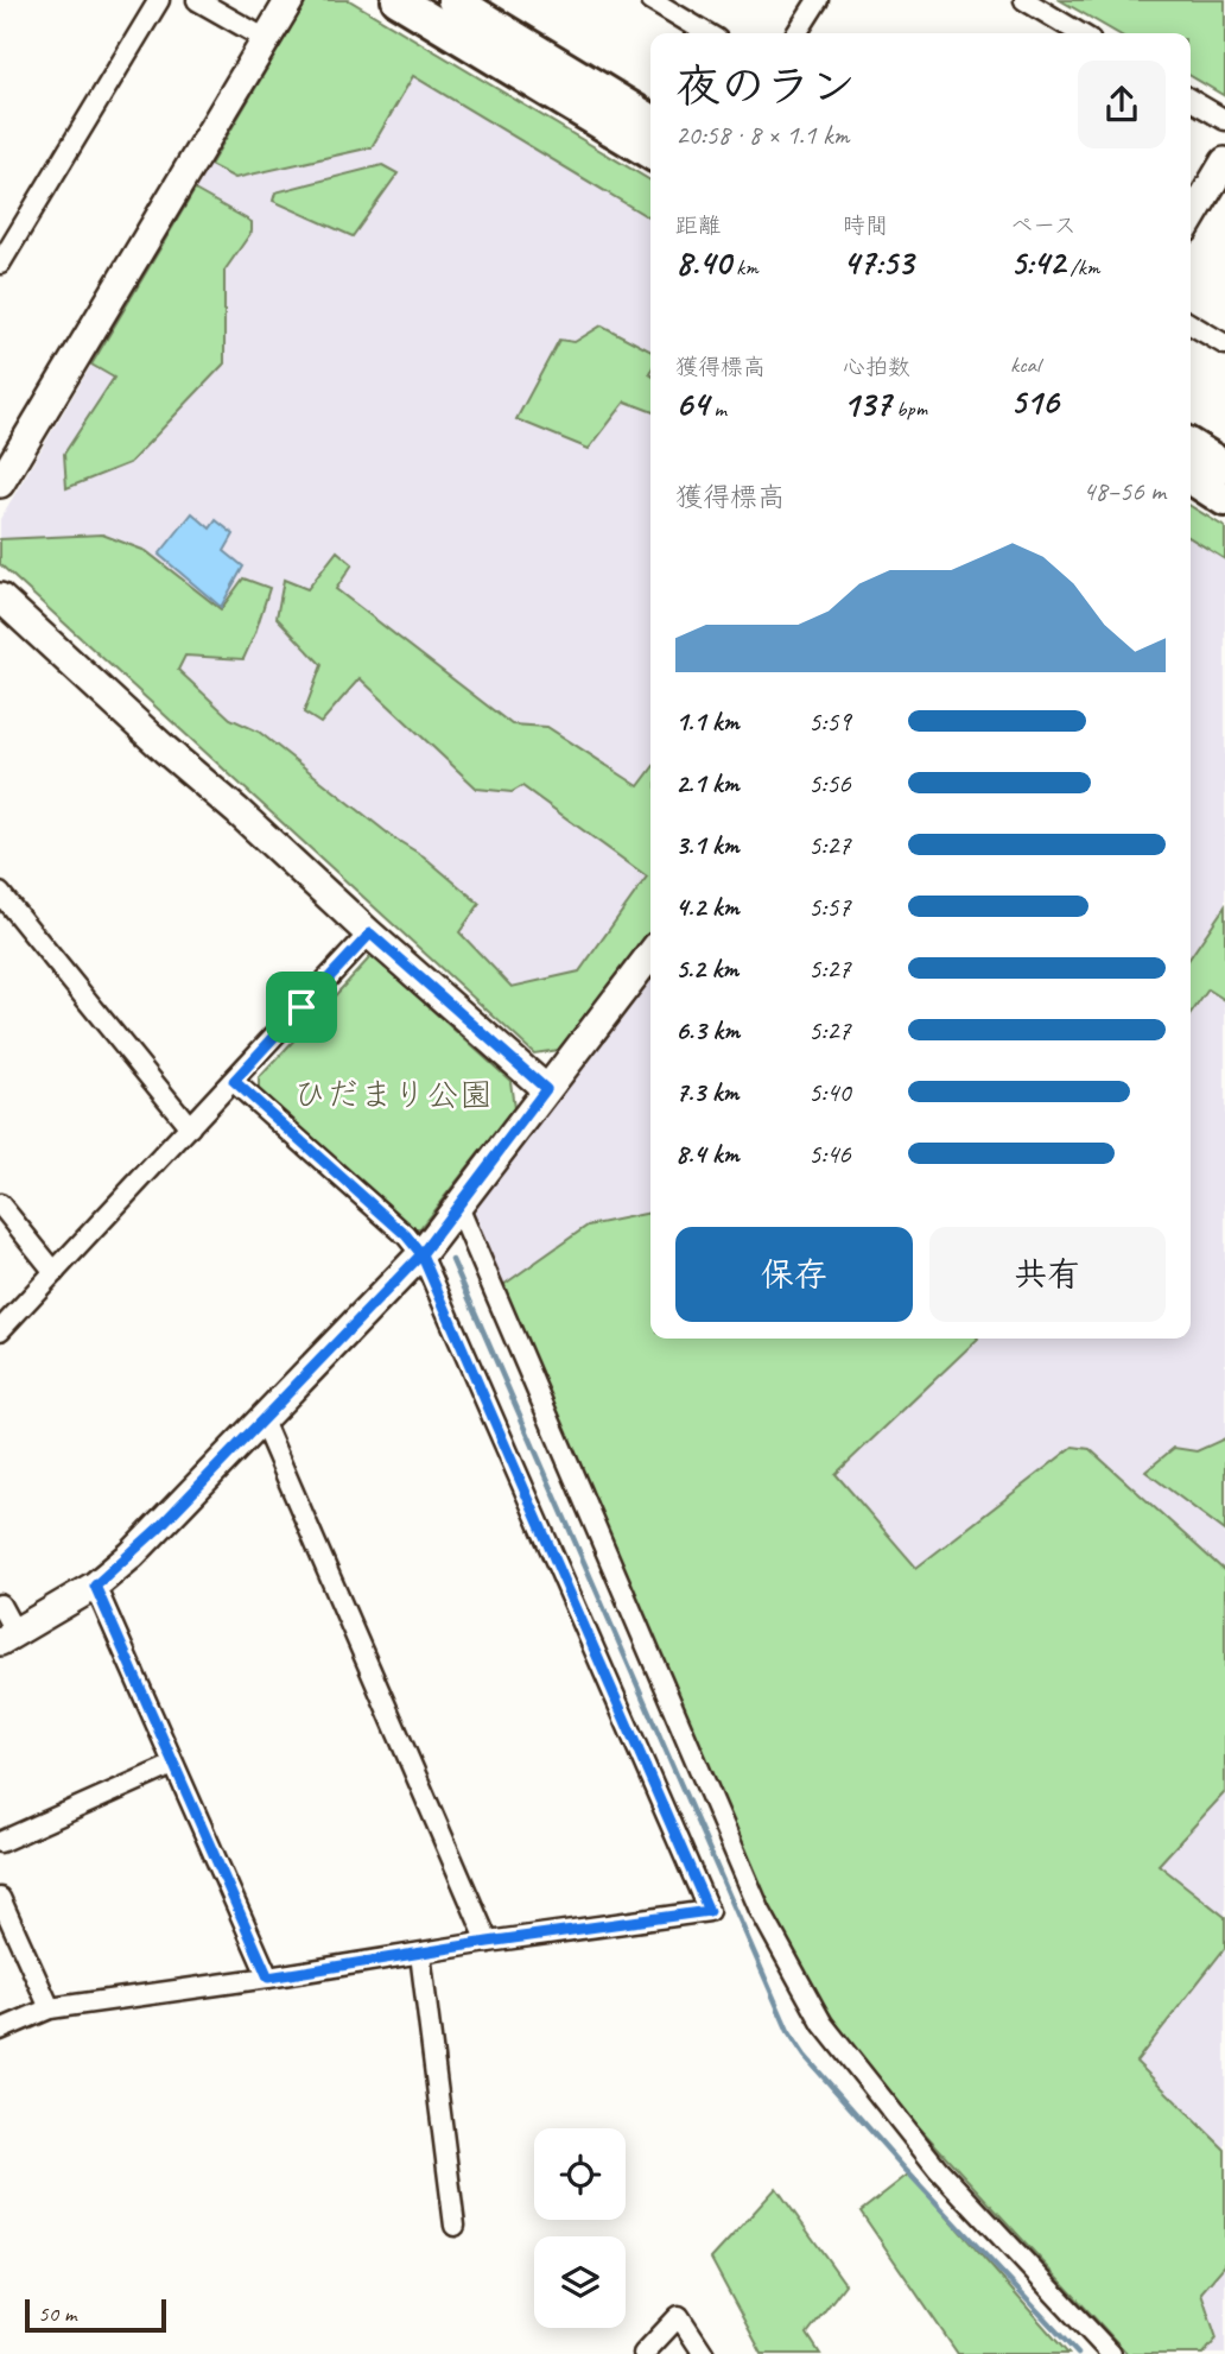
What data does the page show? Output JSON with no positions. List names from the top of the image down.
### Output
{
  "parks": ["ひだまり公園"],
  "scale_bar": "50 m",
  "page": {
    "heading": ["夜のラン", "20:58 · 8 × 1.1 km"],
    "stats": [
      ["距離", "8.40 km"],
      ["時間", "47:53"],
      ["ペース", "5:42 /km"],
      ["獲得標高", "64 m"],
      ["心拍数", "137 bpm"],
      ["kcal", "516"]
    ],
    "chart": ["獲得標高", "48–56 m"],
    "list": [
      {
        "name": "1.1 km",
        "note": "5:59"
      },
      {
        "name": "2.1 km",
        "note": "5:56"
      },
      {
        "name": "3.1 km",
        "note": "5:27"
      },
      {
        "name": "4.2 km",
        "note": "5:57"
      },
      {
        "name": "5.2 km",
        "note": "5:27"
      },
      {
        "name": "6.3 km",
        "note": "5:27"
      },
      {
        "name": "7.3 km",
        "note": "5:40"
      },
      {
        "name": "8.4 km",
        "note": "5:46"
      }
    ],
    "buttons": ["保存", "共有"],
    "scale": "50 m"
  }
}
